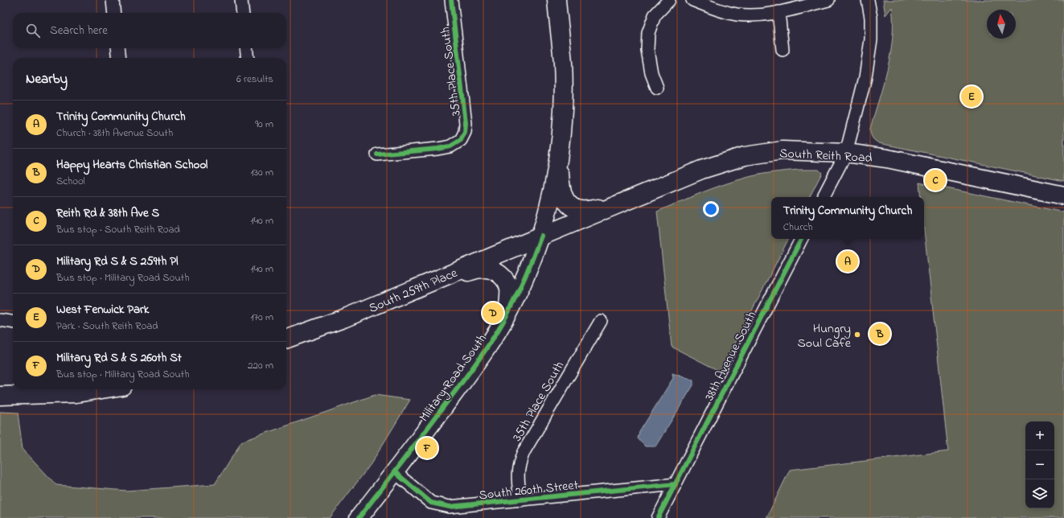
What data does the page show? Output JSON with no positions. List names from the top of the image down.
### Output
{
  "streets": {
    "main road": ["South Reith Road", "South 259th Place", "Military Road South"],
    "street": ["35th Place South", "38th Avenue South", "South 260th Street"]
  },
  "crossings": [
    ["35th Place South", "South 260th Street"],
    ["South Reith Road", "South 259th Place"],
    ["South Reith Road", "Military Road South"],
    ["South 259th Place", "Military Road South"],
    ["38th Avenue South", "South 260th Street"],
    ["Military Road South", "South 260th Street"]
  ],
  "places": ["Hungry Soul Cafe"],
  "north": "top",
  "page": {
    "search": "Search here",
    "heading": ["Nearby", "6 results"],
    "pins": [
      "E",
      "C",
      "A",
      "D",
      "B",
      "F"
    ],
    "list": [
      {
        "mark": "A",
        "name": "Trinity Community Church",
        "note": "Church · 38th Avenue South",
        "value": "90 m"
      },
      {
        "mark": "B",
        "name": "Happy Hearts Christian School",
        "note": "School",
        "value": "130 m"
      },
      {
        "mark": "C",
        "name": "Reith Rd & 38th Ave S",
        "note": "Bus stop · South Reith Road",
        "value": "140 m"
      },
      {
        "mark": "D",
        "name": "Military Rd S & S 259th Pl",
        "note": "Bus stop · Military Road South",
        "value": "140 m"
      },
      {
        "mark": "E",
        "name": "West Fenwick Park",
        "note": "Park · South Reith Road",
        "value": "170 m"
      },
      {
        "mark": "F",
        "name": "Military Rd S & S 260th St",
        "note": "Bus stop · Military Road South",
        "value": "220 m"
      }
    ],
    "popup": ["Trinity Community Church", "Church"],
    "map_buttons": ["+", "−"]
  }
}
